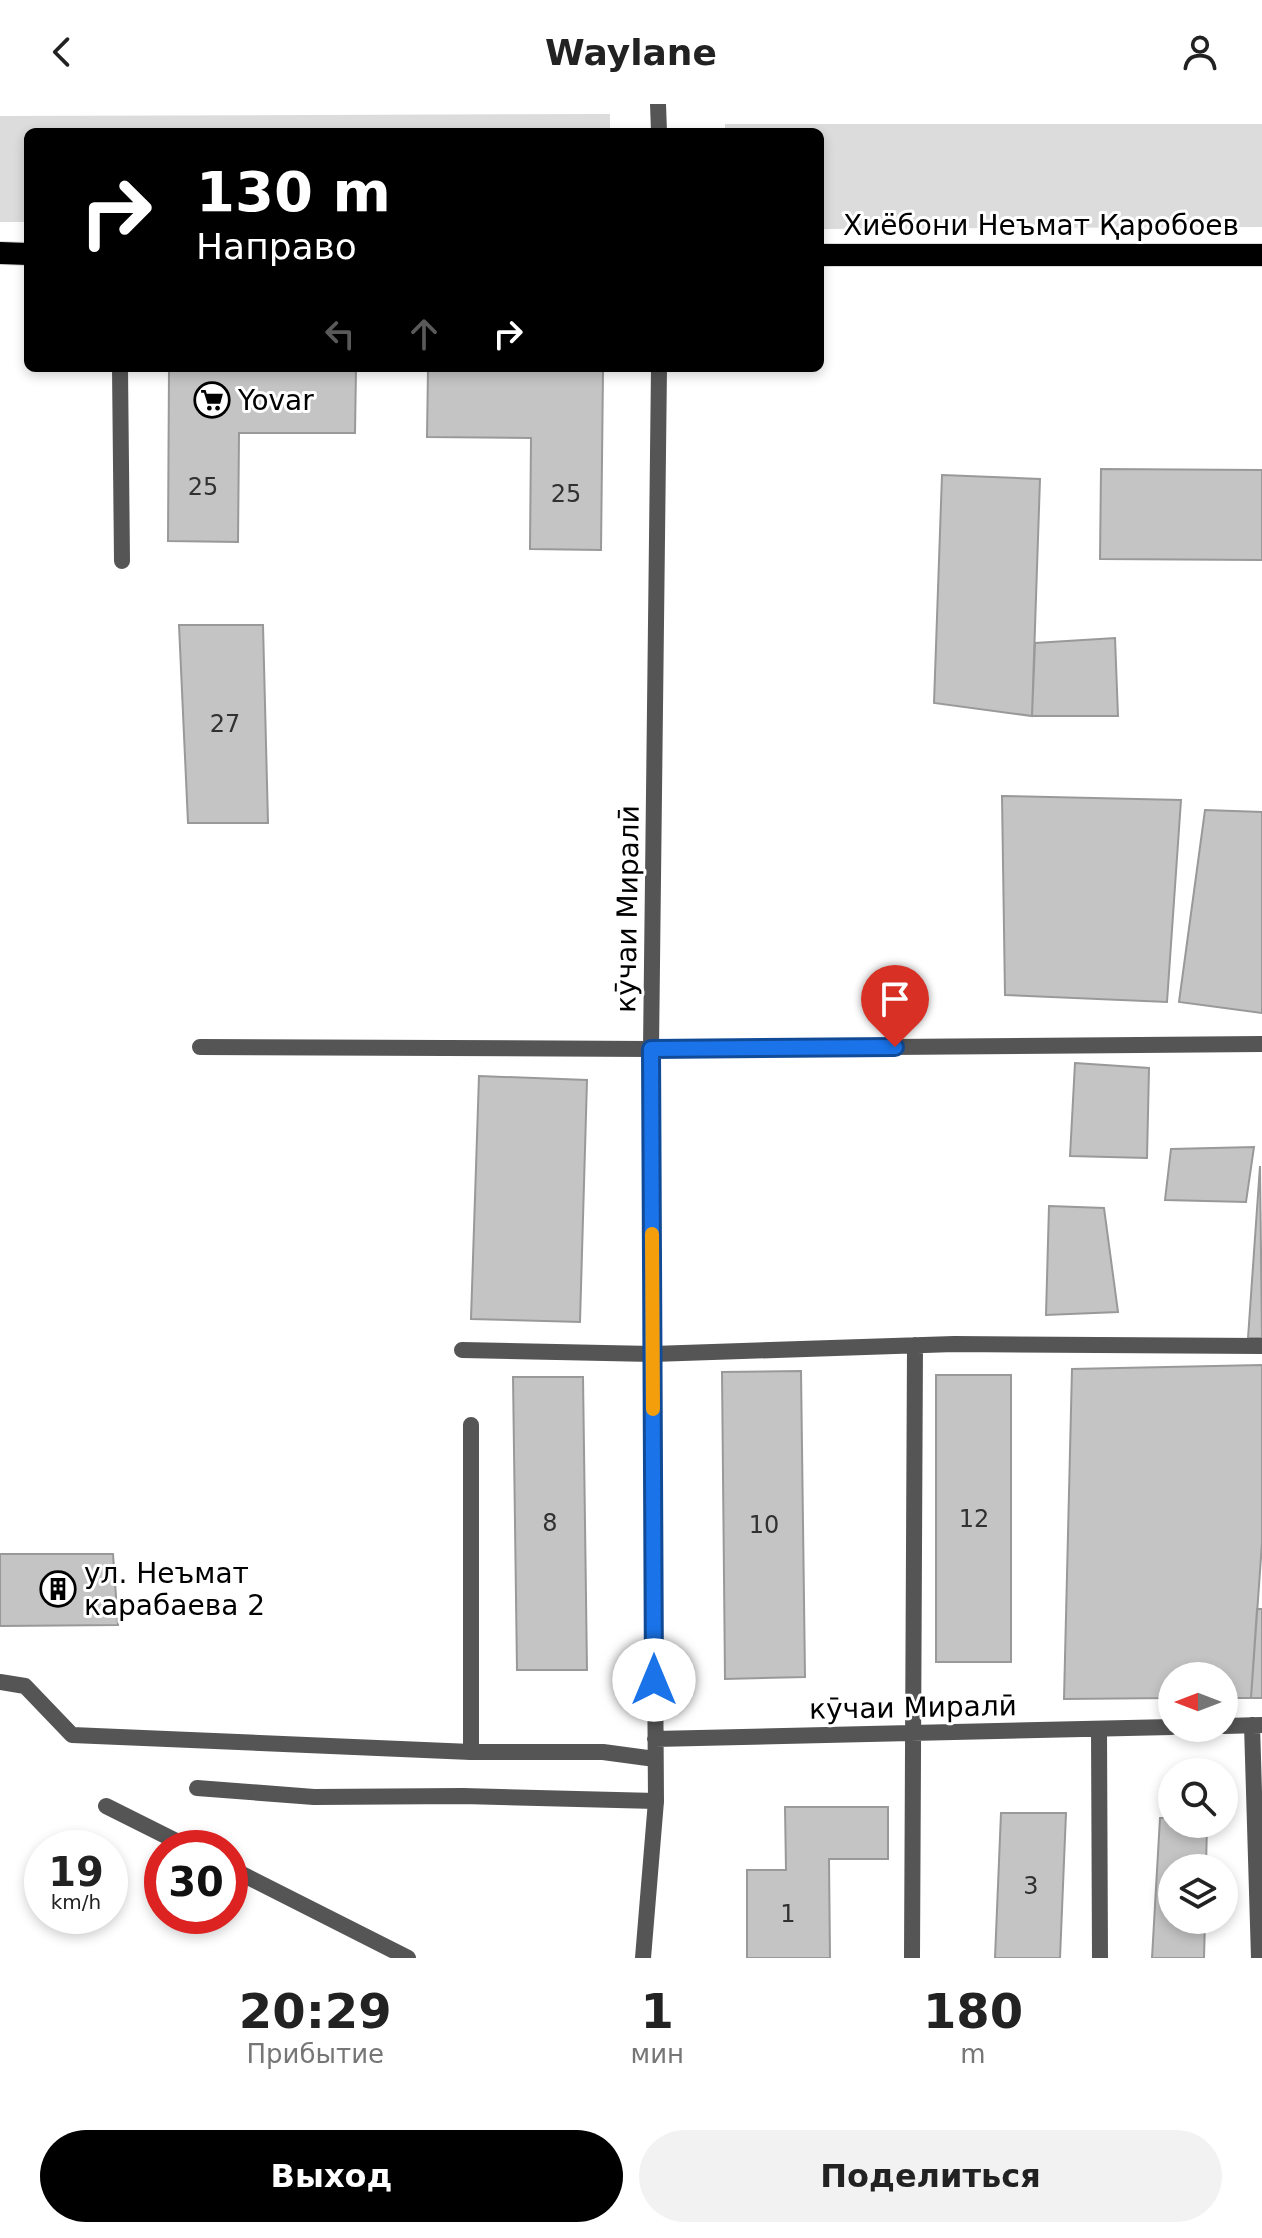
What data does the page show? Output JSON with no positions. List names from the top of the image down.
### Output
{
  "streets": {
    "highway": ["Хиёбони Неъмат Қаробоев"],
    "street": ["кӯчаи Миралӣ"]
  },
  "places": {
    "supermarket": ["Yovar"],
    "building": ["ул. Неъмат карабаева 2"]
  },
  "house_numbers": [
    "25",
    "25",
    "27",
    "12",
    "8",
    "10",
    "3",
    "1"
  ],
  "north": "left",
  "page": {
    "header": "Waylane",
    "turn": ["130 m", "Направо"],
    "speed": "19 km/h",
    "limit": "30",
    "eta": [
      "20:29",
      "Прибытие",
      "1",
      "мин",
      "180",
      "m"
    ],
    "buttons": ["Выход", "Поделиться"]
  }
}
